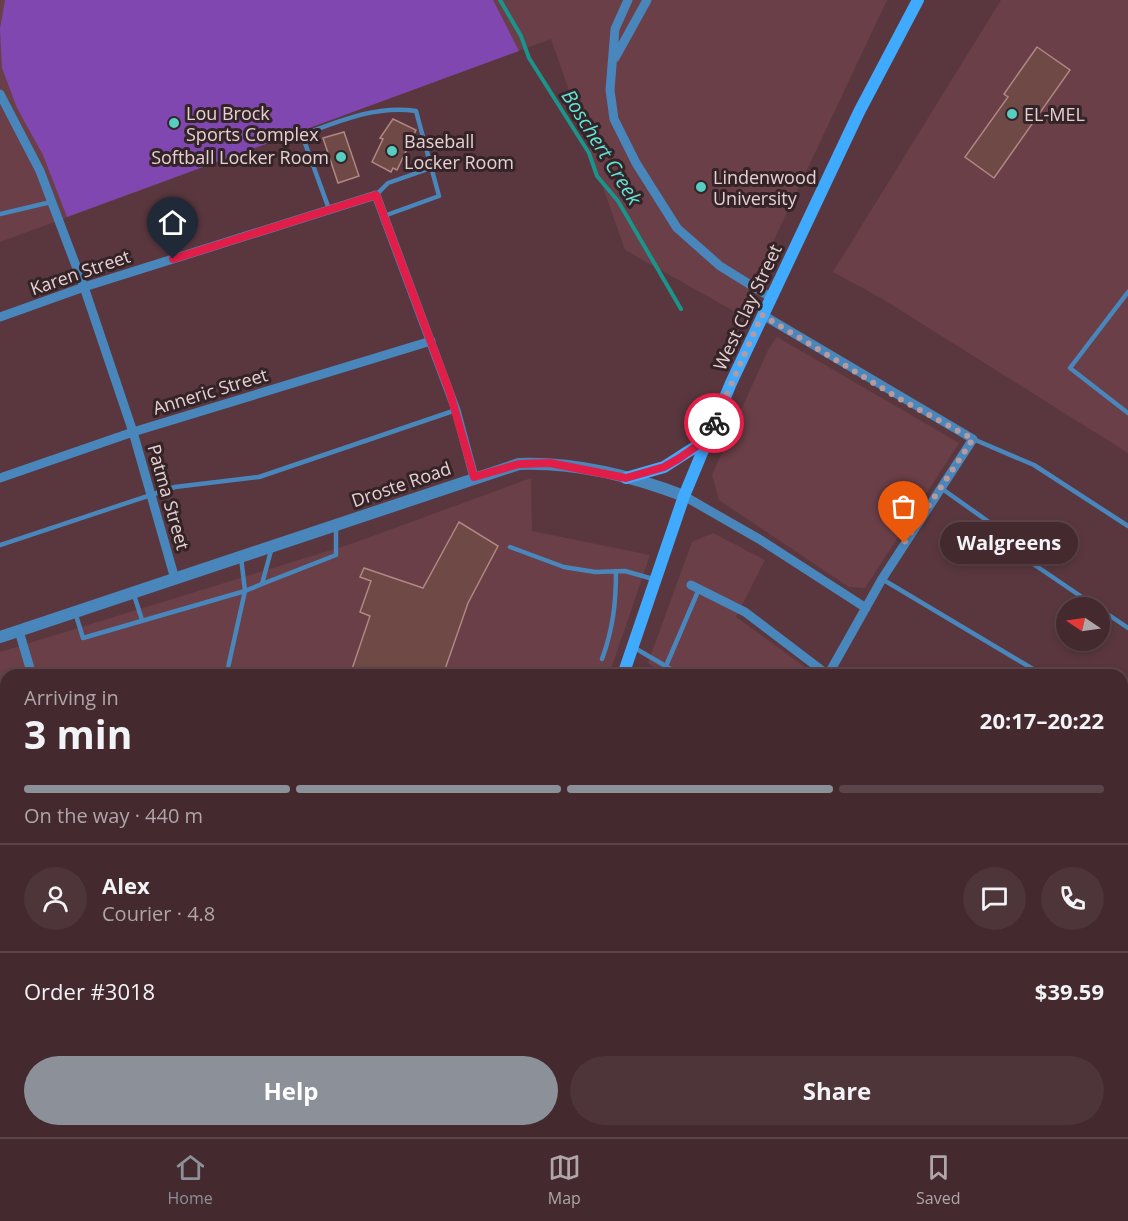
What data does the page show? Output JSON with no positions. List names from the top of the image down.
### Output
{
  "streets": {
    "main road": ["West Clay Street"],
    "street": [
      "Karen Street",
      "Anneric Street",
      "Droste Road",
      "Patma Street"
    ]
  },
  "crossings": [
    ["Karen Street", "Patma Street"],
    ["West Clay Street", "Droste Road"],
    ["Anneric Street", "Patma Street"],
    ["Droste Road", "Patma Street"]
  ],
  "water": ["Boschert Creek"],
  "places": [
    "EL-MEL",
    "Lou Brock Sports Complex",
    "Baseball Locker Room",
    "Softball Locker Room",
    "Lindenwood University",
    "Walgreens"
  ],
  "north": "left",
  "page": {
    "bubble": "Walgreens",
    "heading": ["3 min", "Arriving in", "20:17–20:22"],
    "panel": [
      "Alex",
      "Courier · 4.8",
      "Order #3018",
      "$39.59"
    ],
    "bar": "On the way · 440 m",
    "buttons": ["Help", "Share"],
    "tabs": ["Home", "Map", "Saved"]
  }
}
